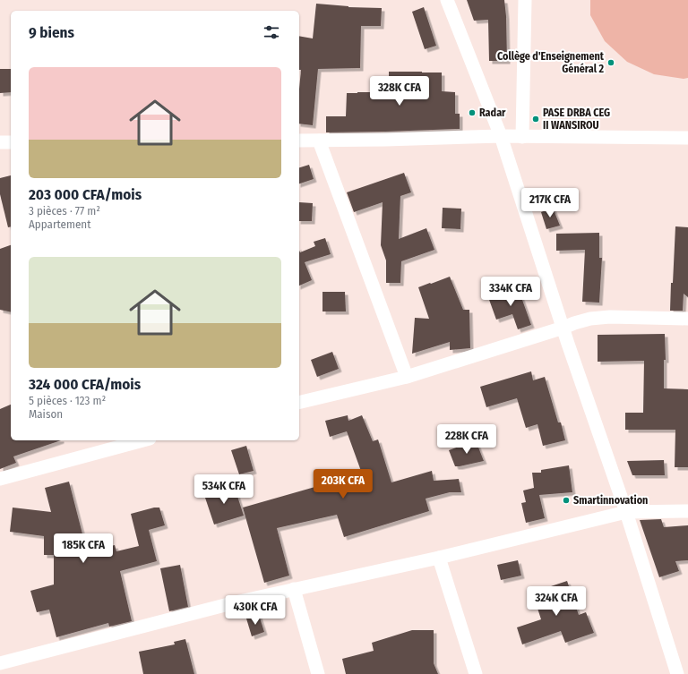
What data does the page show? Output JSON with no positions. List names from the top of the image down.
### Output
{
  "places": [
    "Collège d'Enseignement Général 2",
    "Radar",
    "PASE DRBA CEG II WANSIROU",
    "Smartinnovation"
  ],
  "page": {
    "heading": "9 biens",
    "list": [
      {
        "name": "203 000 CFA/mois",
        "note": "3 pièces · 77 m² · Appartement"
      },
      {
        "name": "324 000 CFA/mois",
        "note": "5 pièces · 123 m² · Maison"
      }
    ],
    "price": [
      "328K CFA",
      "217K CFA",
      "334K CFA",
      "228K CFA",
      "203K CFA",
      "534K CFA",
      "185K CFA",
      "324K CFA",
      "430K CFA"
    ]
  }
}
